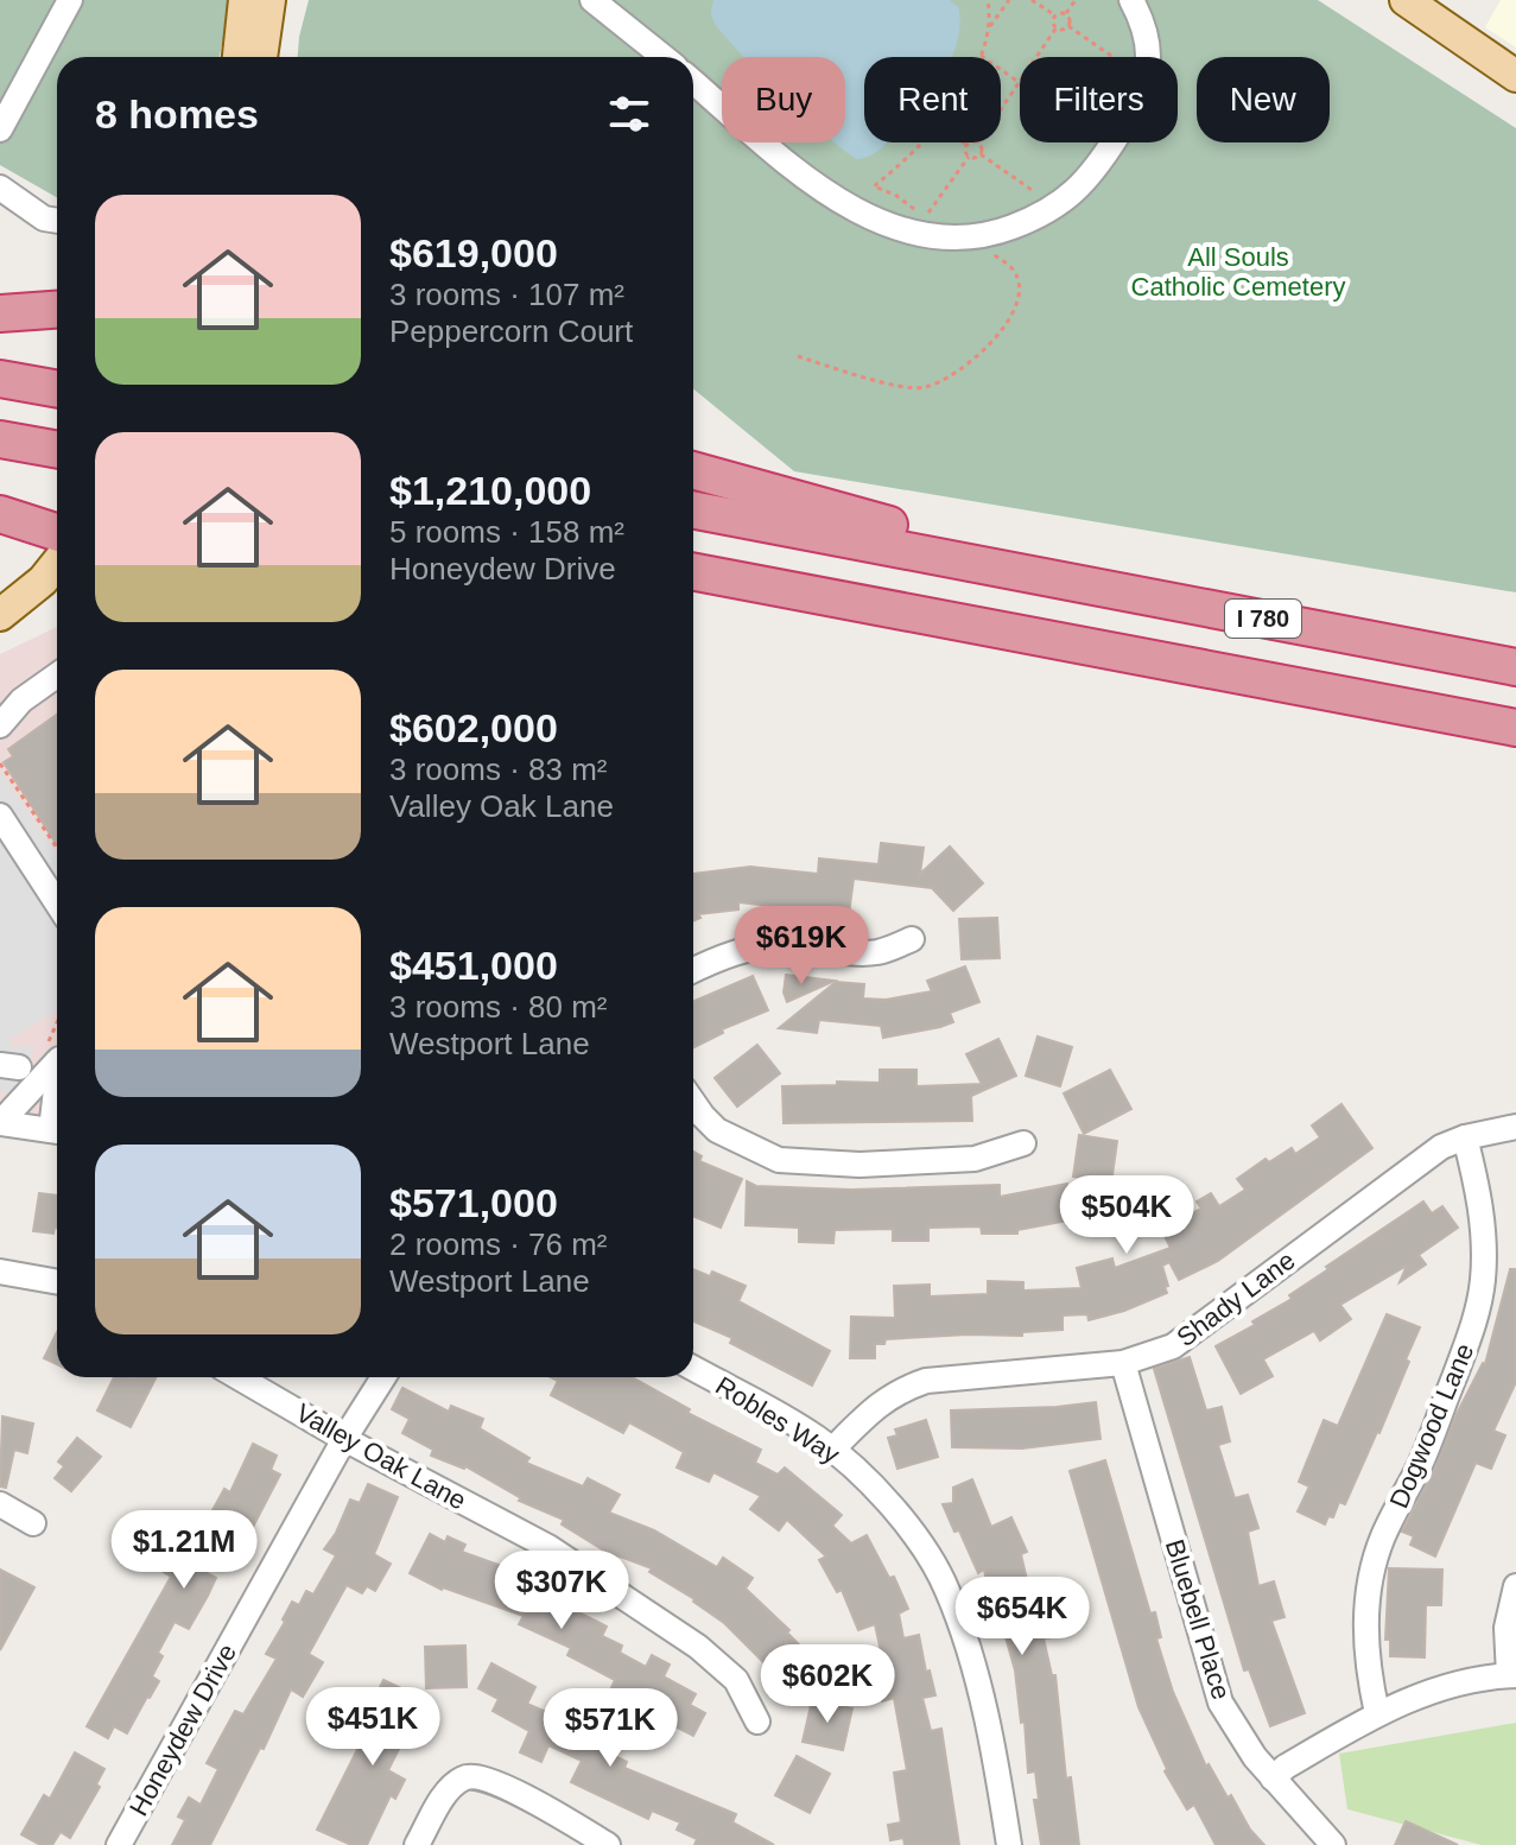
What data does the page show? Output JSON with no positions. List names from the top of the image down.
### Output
{
  "streets": {
    "highway": ["I 780"],
    "street": [
      "Shady Lane",
      "Robles Way",
      "Dogwood Lane",
      "Valley Oak Lane",
      "Bluebell Place",
      "Honeydew Drive"
    ]
  },
  "crossings": [
    ["Shady Lane", "Robles Way"],
    ["Shady Lane", "Dogwood Lane"],
    ["Shady Lane", "Bluebell Place"],
    ["Valley Oak Lane", "Honeydew Drive"]
  ],
  "parks": ["All Souls Catholic Cemetery"],
  "page": {
    "chip": [
      "Buy",
      "Rent",
      "Filters",
      "New"
    ],
    "heading": "8 homes",
    "list": [
      {
        "name": "$619,000",
        "note": "3 rooms · 107 m² · Peppercorn Court"
      },
      {
        "name": "$1,210,000",
        "note": "5 rooms · 158 m² · Honeydew Drive"
      },
      {
        "name": "$602,000",
        "note": "3 rooms · 83 m² · Valley Oak Lane"
      },
      {
        "name": "$451,000",
        "note": "3 rooms · 80 m² · Westport Lane"
      },
      {
        "name": "$571,000",
        "note": "2 rooms · 76 m² · Westport Lane"
      }
    ],
    "price": [
      "$619K",
      "$504K",
      "$1.21M",
      "$307K",
      "$654K",
      "$602K",
      "$451K",
      "$571K"
    ]
  }
}
